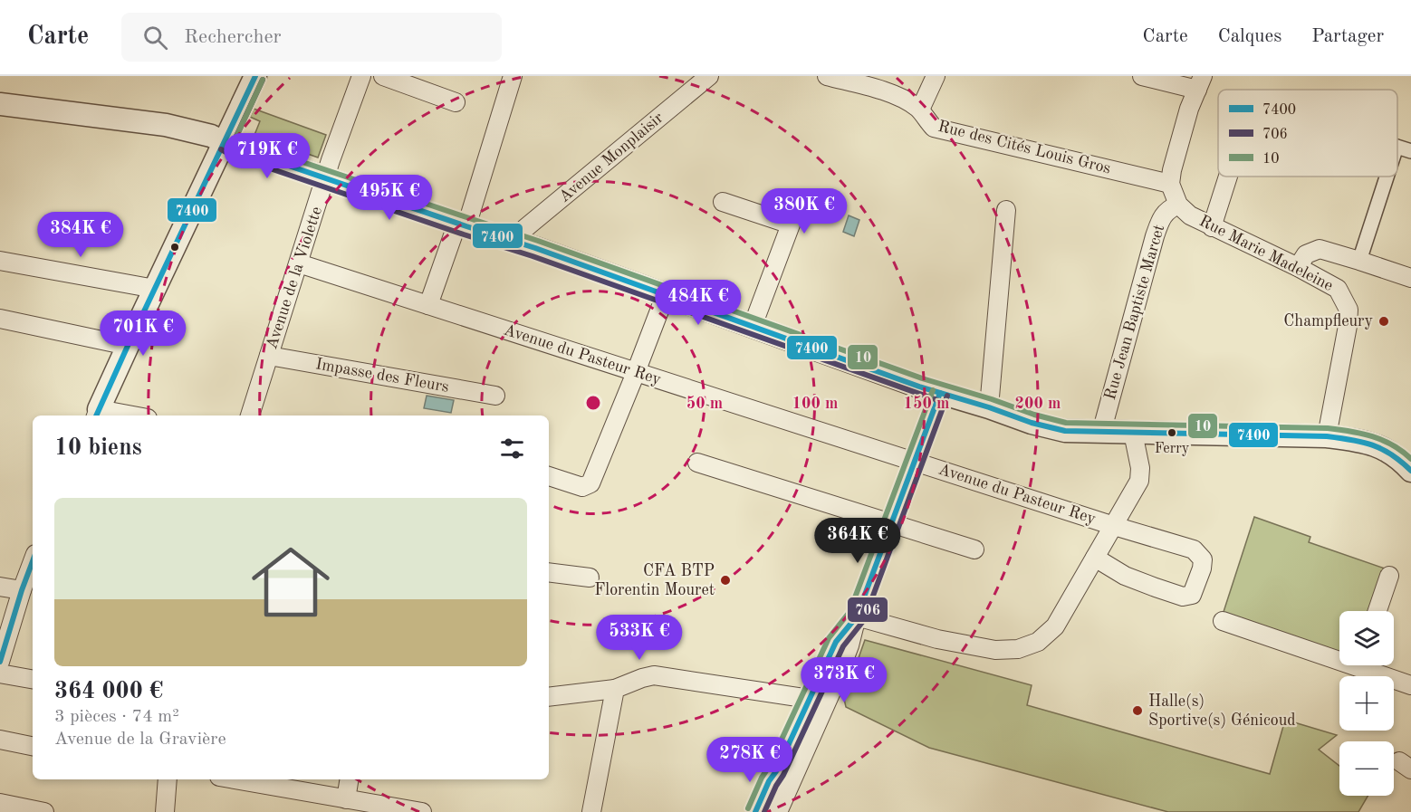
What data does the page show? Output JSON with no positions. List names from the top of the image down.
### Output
{
  "streets": {
    "street": [
      "Rue des Cités Louis Gros",
      "Avenue Monplaisir",
      "Rue Marie Madeleine",
      "Avenue de la Violette",
      "Rue Jean Baptiste Marcet",
      "Avenue du Pasteur Rey",
      "Impasse des Fleurs"
    ]
  },
  "crossings": [
    ["Rue Marie Madeleine", "Rue Jean Baptiste Marcet"],
    ["Avenue de la Violette", "Avenue du Pasteur Rey"],
    ["Avenue de la Violette", "Impasse des Fleurs"]
  ],
  "places": [
    "Champfleury",
    "Ferry",
    "CFA BTP Florentin Mouret",
    "Halle(s) Sportive(s) Génicoud"
  ],
  "lines": ["transit line 7400", "transit line 706", "transit line 10"],
  "legend": ["7400", "706", "10"],
  "page": {
    "header": "Carte",
    "search": "Rechercher",
    "nav": ["Carte", "Calques", "Partager"],
    "price": [
      "719K €",
      "495K €",
      "380K €",
      "384K €",
      "484K €",
      "701K €",
      "364K €",
      "533K €",
      "373K €",
      "278K €"
    ],
    "heading": "10 biens",
    "list": [
      {
        "name": "364 000 €",
        "note": "3 pièces · 74 m² · Avenue de la Gravière"
      }
    ],
    "map_buttons": ["+", "−"]
  },
  "rings": [
    "50 m",
    "100 m",
    "150 m",
    "200 m"
  ]
}
